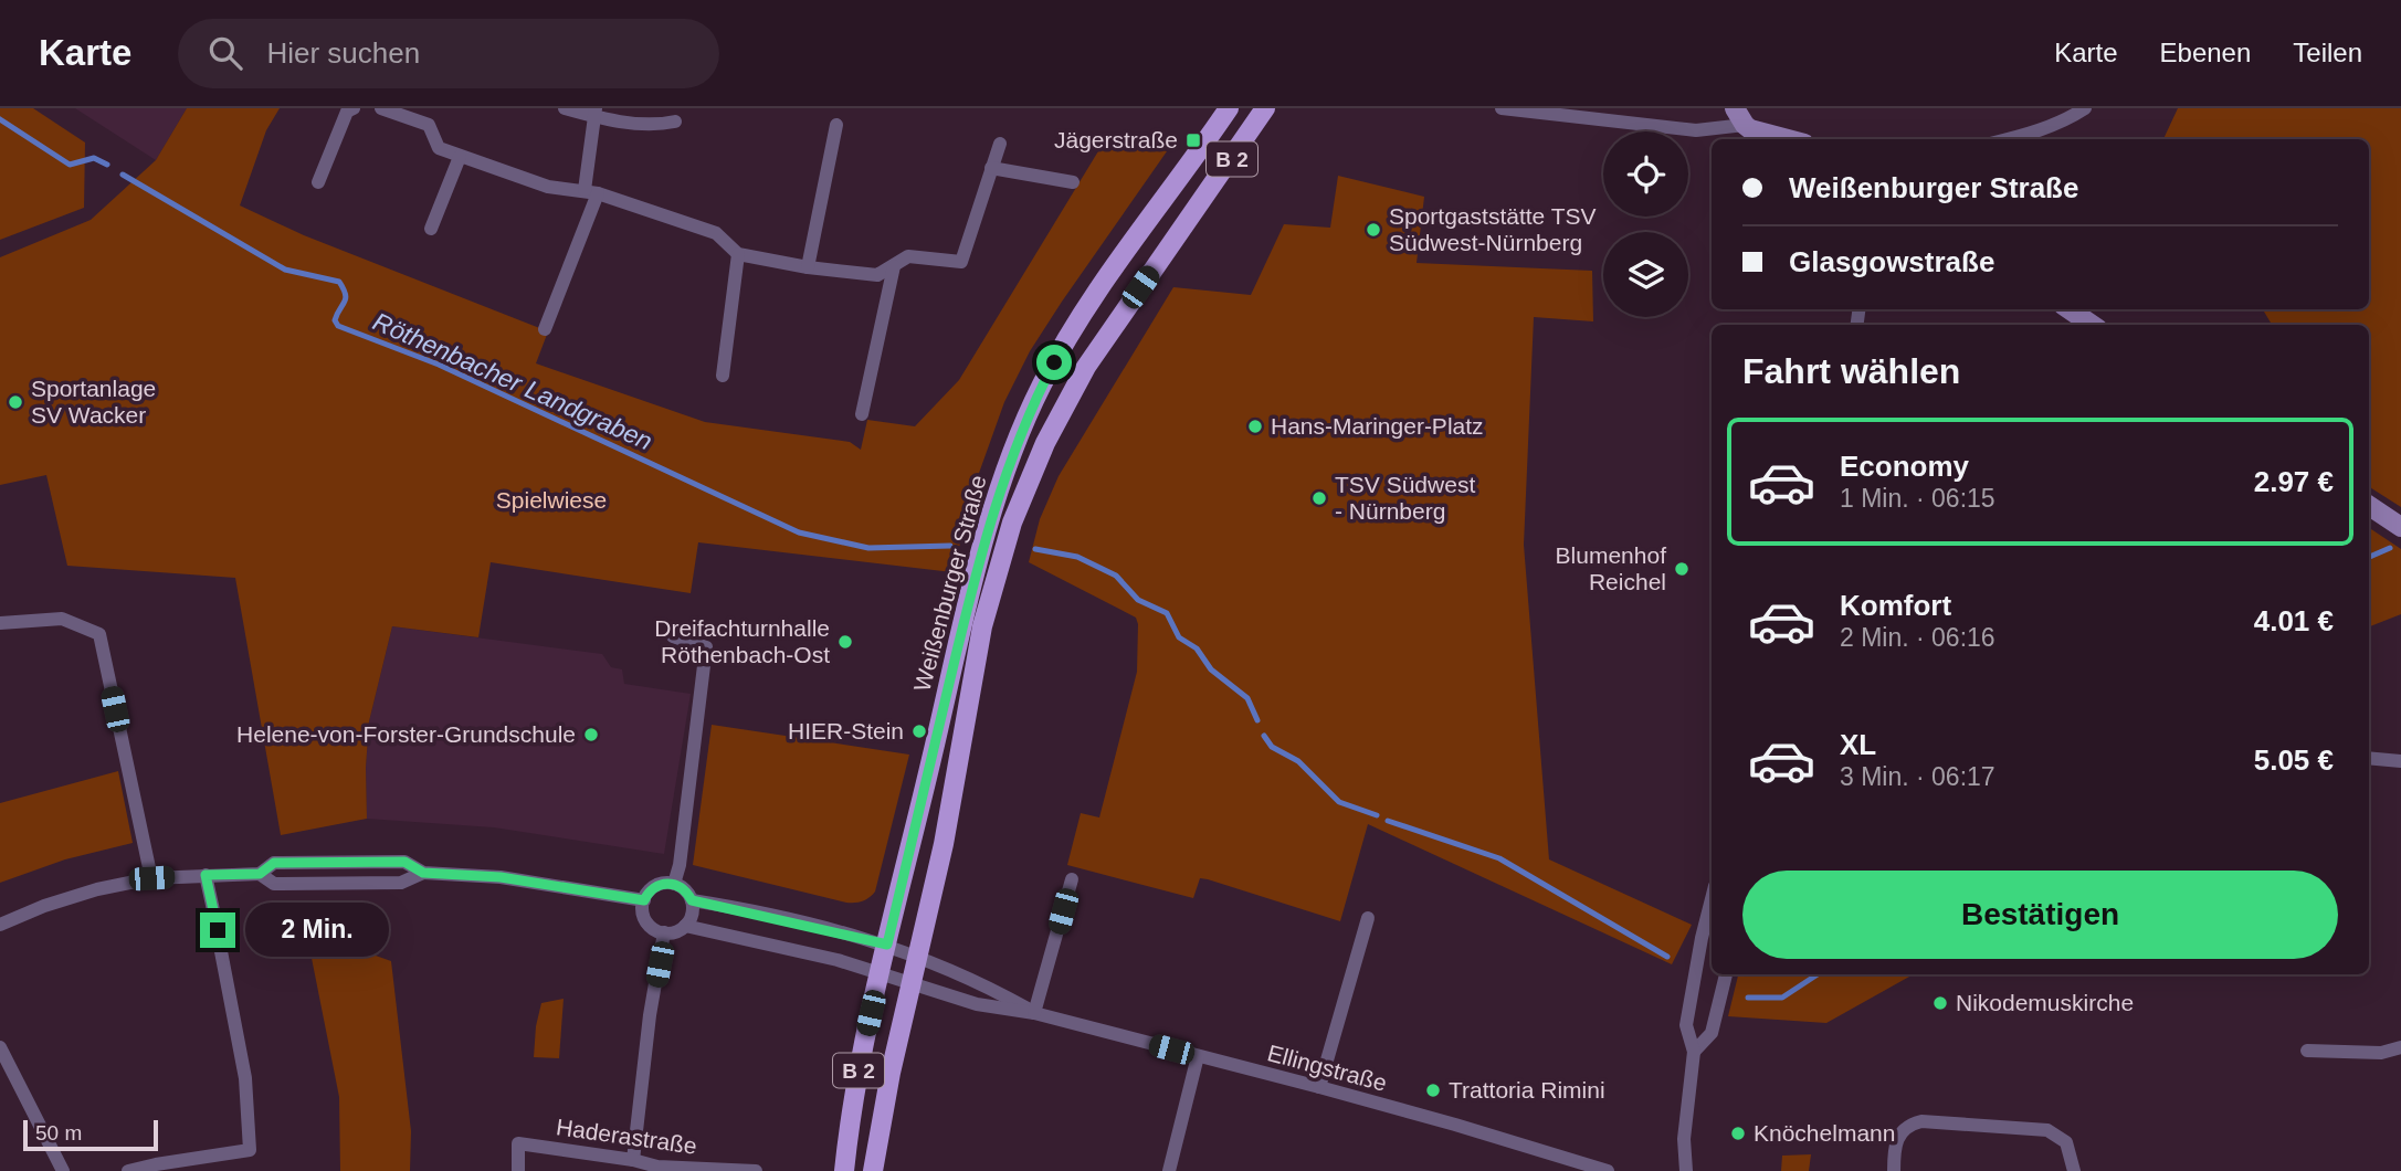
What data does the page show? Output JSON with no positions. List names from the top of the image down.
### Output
{
  "streets": {
    "main road": ["B 2", "Weißenburger Straße"],
    "street": ["Ellingstraße", "Haderastraße"]
  },
  "crossings": [
    ["Weißenburger Straße", "Ellingstraße"]
  ],
  "water": ["Röthenbacher Landgraben"],
  "parks": ["Spielwiese"],
  "places": {
    "transit": ["Jägerstraße"],
    "other": [
      "Sportgaststätte TSV Südwest-Nürnberg",
      "Sportanlage SV Wacker",
      "Hans-Maringer-Platz",
      "TSV Südwest - Nürnberg",
      "Blumenhof Reichel",
      "Dreifachturnhalle Röthenbach-Ost",
      "HIER-Stein",
      "Helene-von-Forster-Grundschule",
      "Nikodemuskirche",
      "Trattoria Rimini",
      "Knöchelmann"
    ]
  },
  "scale_bar": "50 m",
  "page": {
    "header": "Karte",
    "search": "Hier suchen",
    "nav": ["Karte", "Ebenen", "Teilen"],
    "banner": ["Weißenburger Straße", "Glasgowstraße"],
    "heading": "Fahrt wählen",
    "list": [
      {
        "name": "Economy",
        "note": "1 Min. · 06:15",
        "value": "2.97 €"
      },
      {
        "name": "Komfort",
        "note": "2 Min. · 06:16",
        "value": "4.01 €"
      },
      {
        "name": "XL",
        "note": "3 Min. · 06:17",
        "value": "5.05 €"
      }
    ],
    "buttons": "Bestätigen",
    "bubble": "2 Min.",
    "scale": "50 m"
  }
}
